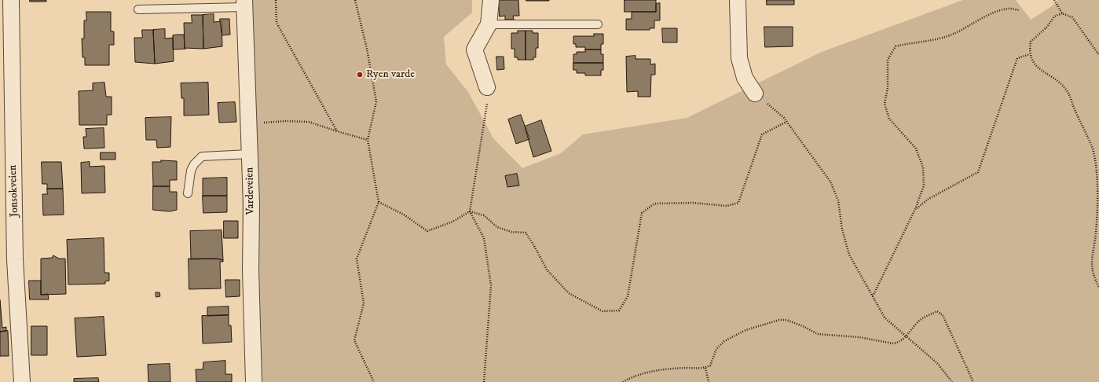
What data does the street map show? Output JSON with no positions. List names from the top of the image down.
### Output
{
  "streets": {
    "street": ["Jonsokveien", "Vardeveien"]
  },
  "places": ["Ryen varde"]
}
